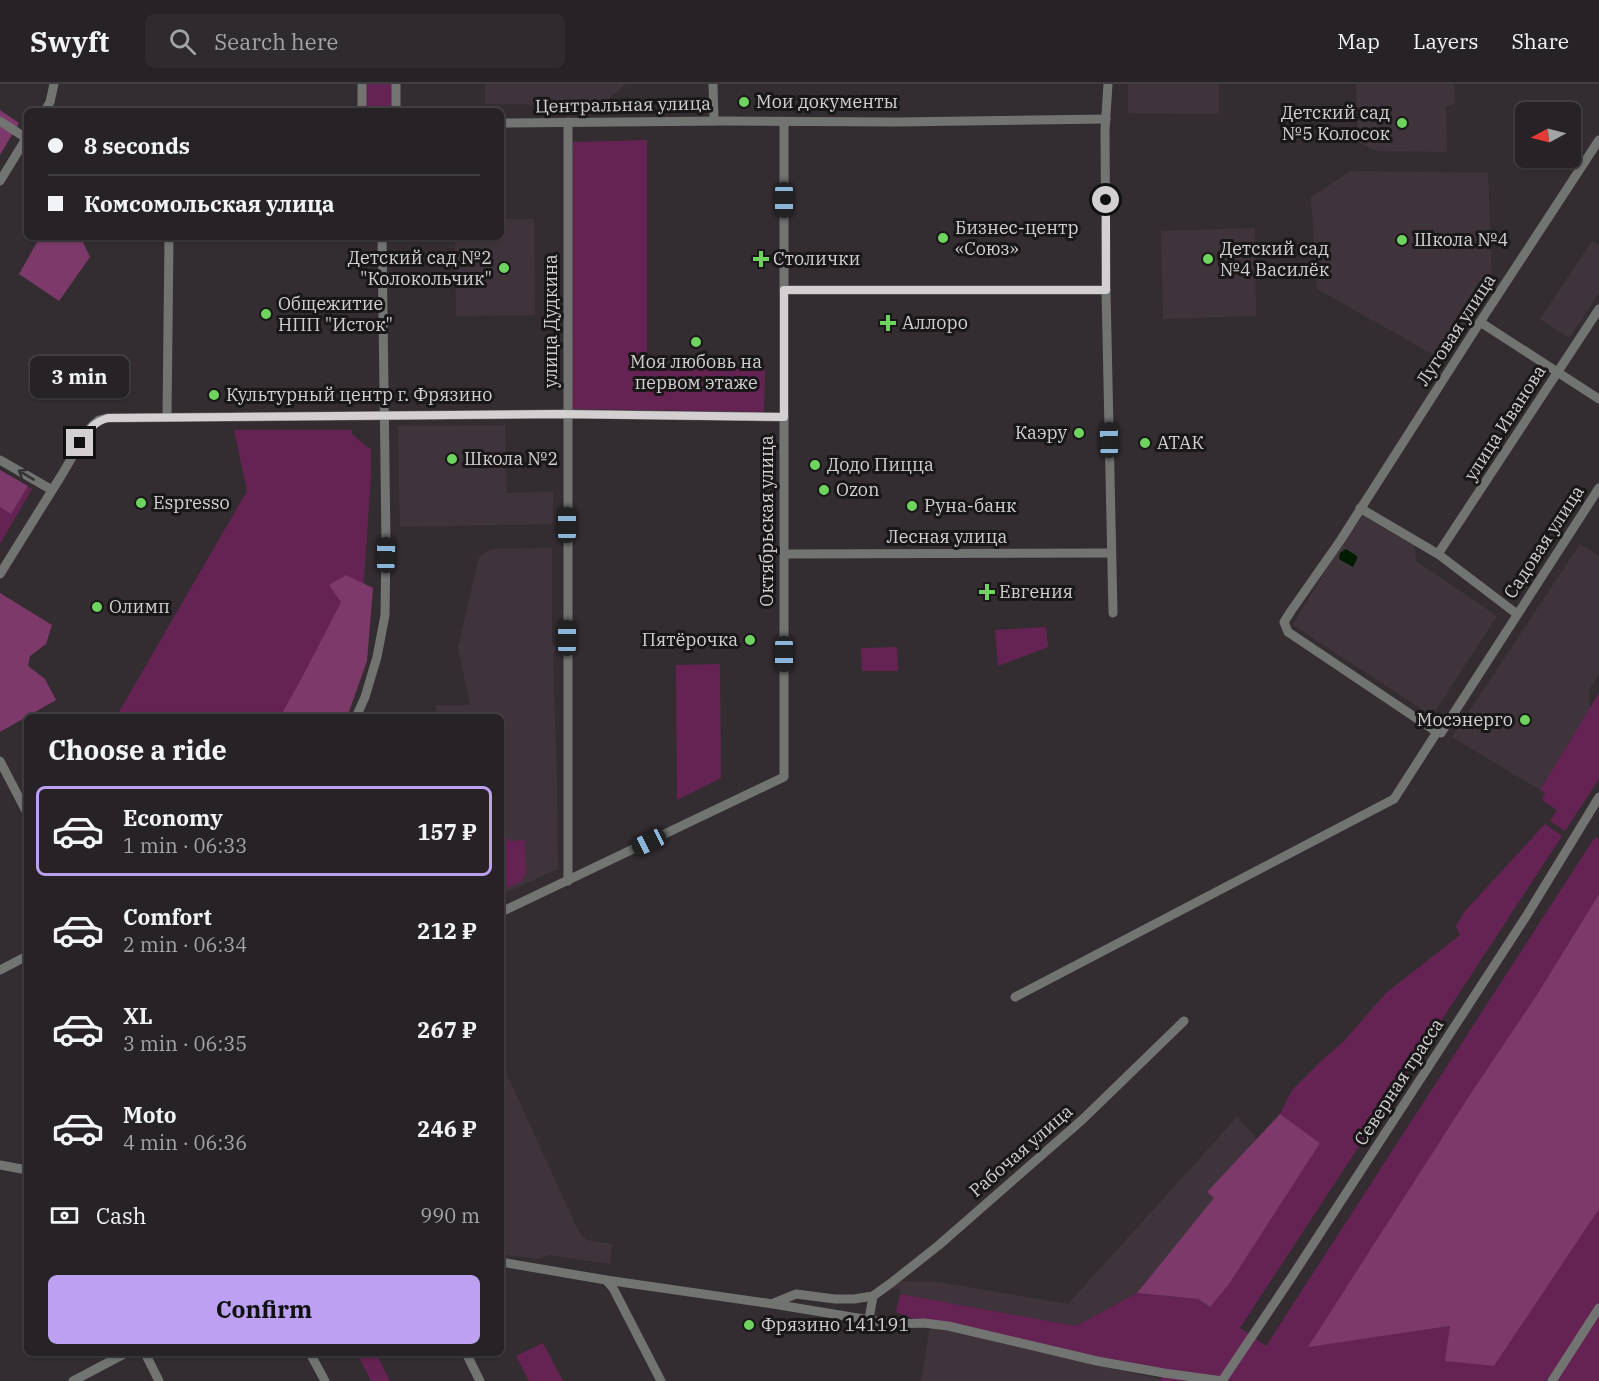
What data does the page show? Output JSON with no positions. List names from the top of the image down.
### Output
{
  "streets": {
    "street": [
      "Центральная улица",
      "улица Дудкина",
      "Луговая улица",
      "улица Иванова",
      "Октябрьская улица",
      "Лесная улица",
      "Садовая улица",
      "Северная трасса",
      "Рабочая улица"
    ]
  },
  "crossings": [
    ["Центральная улица", "улица Дудкина"],
    ["Центральная улица", "Октябрьская улица"],
    ["улица Дудкина", "Октябрьская улица"],
    ["Луговая улица", "Садовая улица"],
    ["Октябрьская улица", "Лесная улица"]
  ],
  "places": {
    "other": [
      "Мои документы",
      "Детский сад №5 Колосок",
      "Бизнес-центр «Союз»",
      "Школа №4",
      "Детский сад №4 Василёк",
      "Детский сад №2 \"Колокольчик\"",
      "Общежитие НПП \"Исток\"",
      "Моя любовь на первом этаже",
      "Культурный центр г. Фрязино",
      "Каэру",
      "АТАК",
      "Школа №2",
      "Додо Пицца",
      "Ozon",
      "Espresso",
      "Руна-банк",
      "Олимп",
      "Пятёрочка",
      "Мосэнерго",
      "Фрязино 141191"
    ],
    "health": ["Столички", "Аллоро", "Евгения"]
  },
  "north": "left",
  "page": {
    "header": "Swyft",
    "search": "Search here",
    "nav": ["Map", "Layers", "Share"],
    "banner": ["8 seconds", "Комсомольская улица"],
    "bubble": "3 min",
    "heading": "Choose a ride",
    "list": [
      {
        "name": "Economy",
        "note": "1 min · 06:33",
        "value": "157 ₽"
      },
      {
        "name": "Comfort",
        "note": "2 min · 06:34",
        "value": "212 ₽"
      },
      {
        "name": "XL",
        "note": "3 min · 06:35",
        "value": "267 ₽"
      },
      {
        "name": "Moto",
        "note": "4 min · 06:36",
        "value": "246 ₽"
      }
    ],
    "pay": ["Cash", "990 m"],
    "buttons": "Confirm"
  }
}
